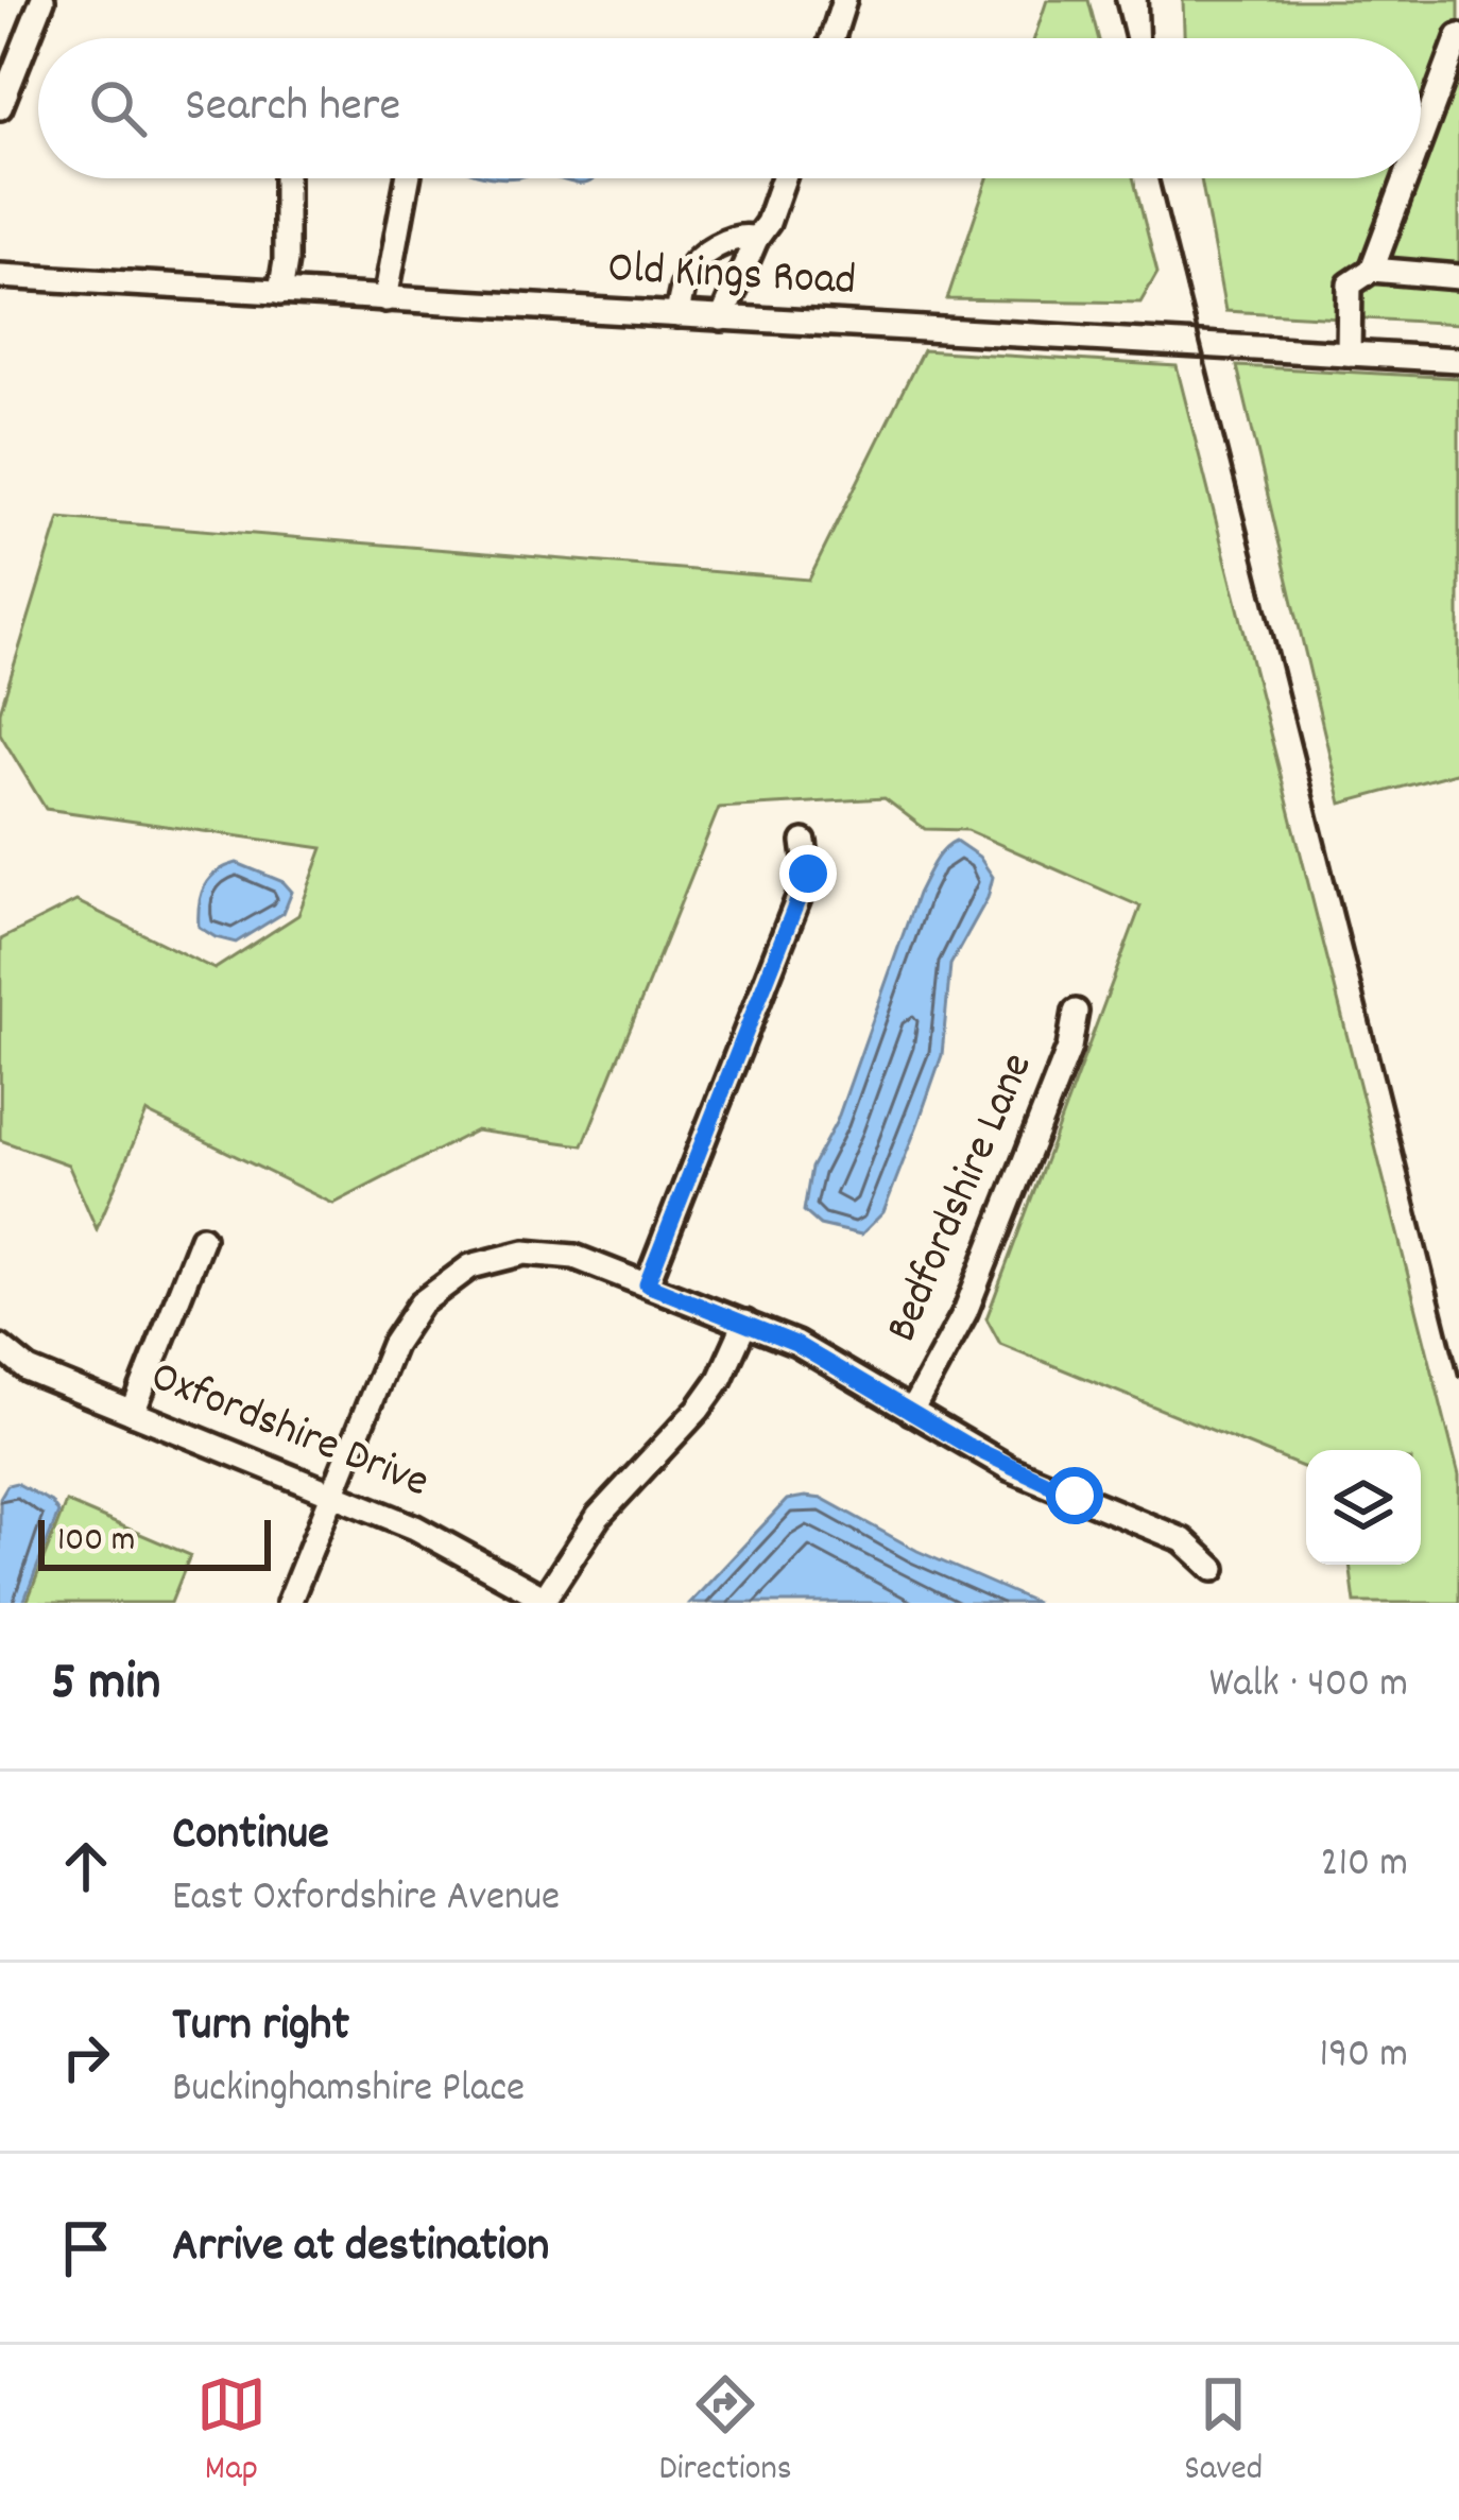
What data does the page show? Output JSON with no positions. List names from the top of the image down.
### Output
{
  "streets": {
    "street": ["Old Kings Road", "Bedfordshire Lane", "Oxfordshire Drive"]
  },
  "scale_bar": "100 m",
  "page": {
    "search": "Search here",
    "scale": "100 m",
    "heading": ["5 min", "Walk · 400 m"],
    "list": [
      ["Continue", "East Oxfordshire Avenue", "210 m"],
      ["Turn right", "Buckinghamshire Place", "190 m"],
      "Arrive at destination"
    ],
    "nav": ["Map", "Directions", "Saved"]
  }
}
